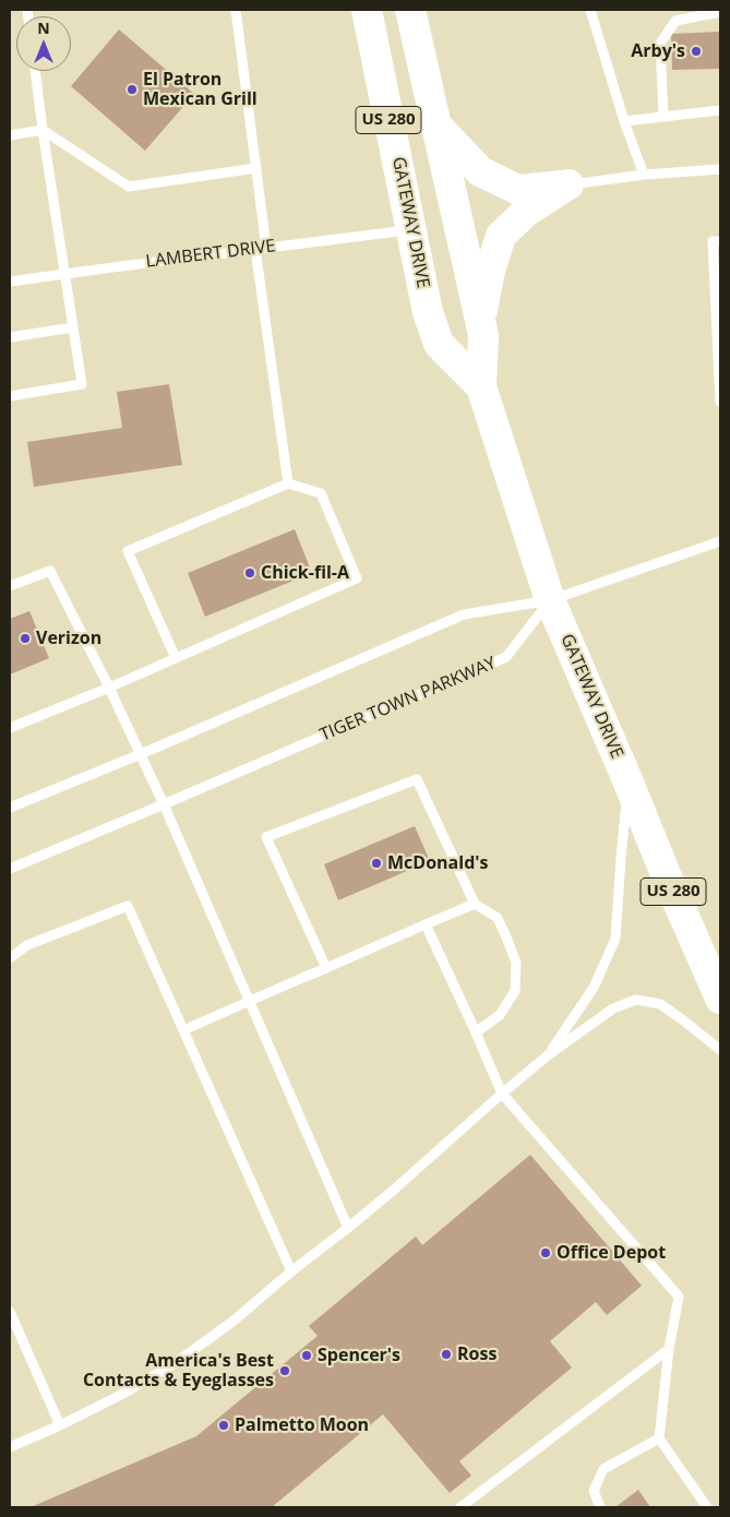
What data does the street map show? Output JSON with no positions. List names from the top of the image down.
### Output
{
  "streets": {
    "highway": ["US 280", "GATEWAY DRIVE"],
    "lane": ["LAMBERT DRIVE", "TIGER TOWN PARKWAY"]
  },
  "crossings": [
    ["GATEWAY DRIVE", "LAMBERT DRIVE"],
    ["GATEWAY DRIVE", "TIGER TOWN PARKWAY"]
  ],
  "places": [
    "Arby's",
    "El Patron Mexican Grill",
    "Chick-fil-A",
    "Verizon",
    "McDonald's",
    "Office Depot",
    "Ross",
    "Spencer's",
    "America's Best Contacts & Eyeglasses",
    "Palmetto Moon"
  ],
  "north": "top"
}
